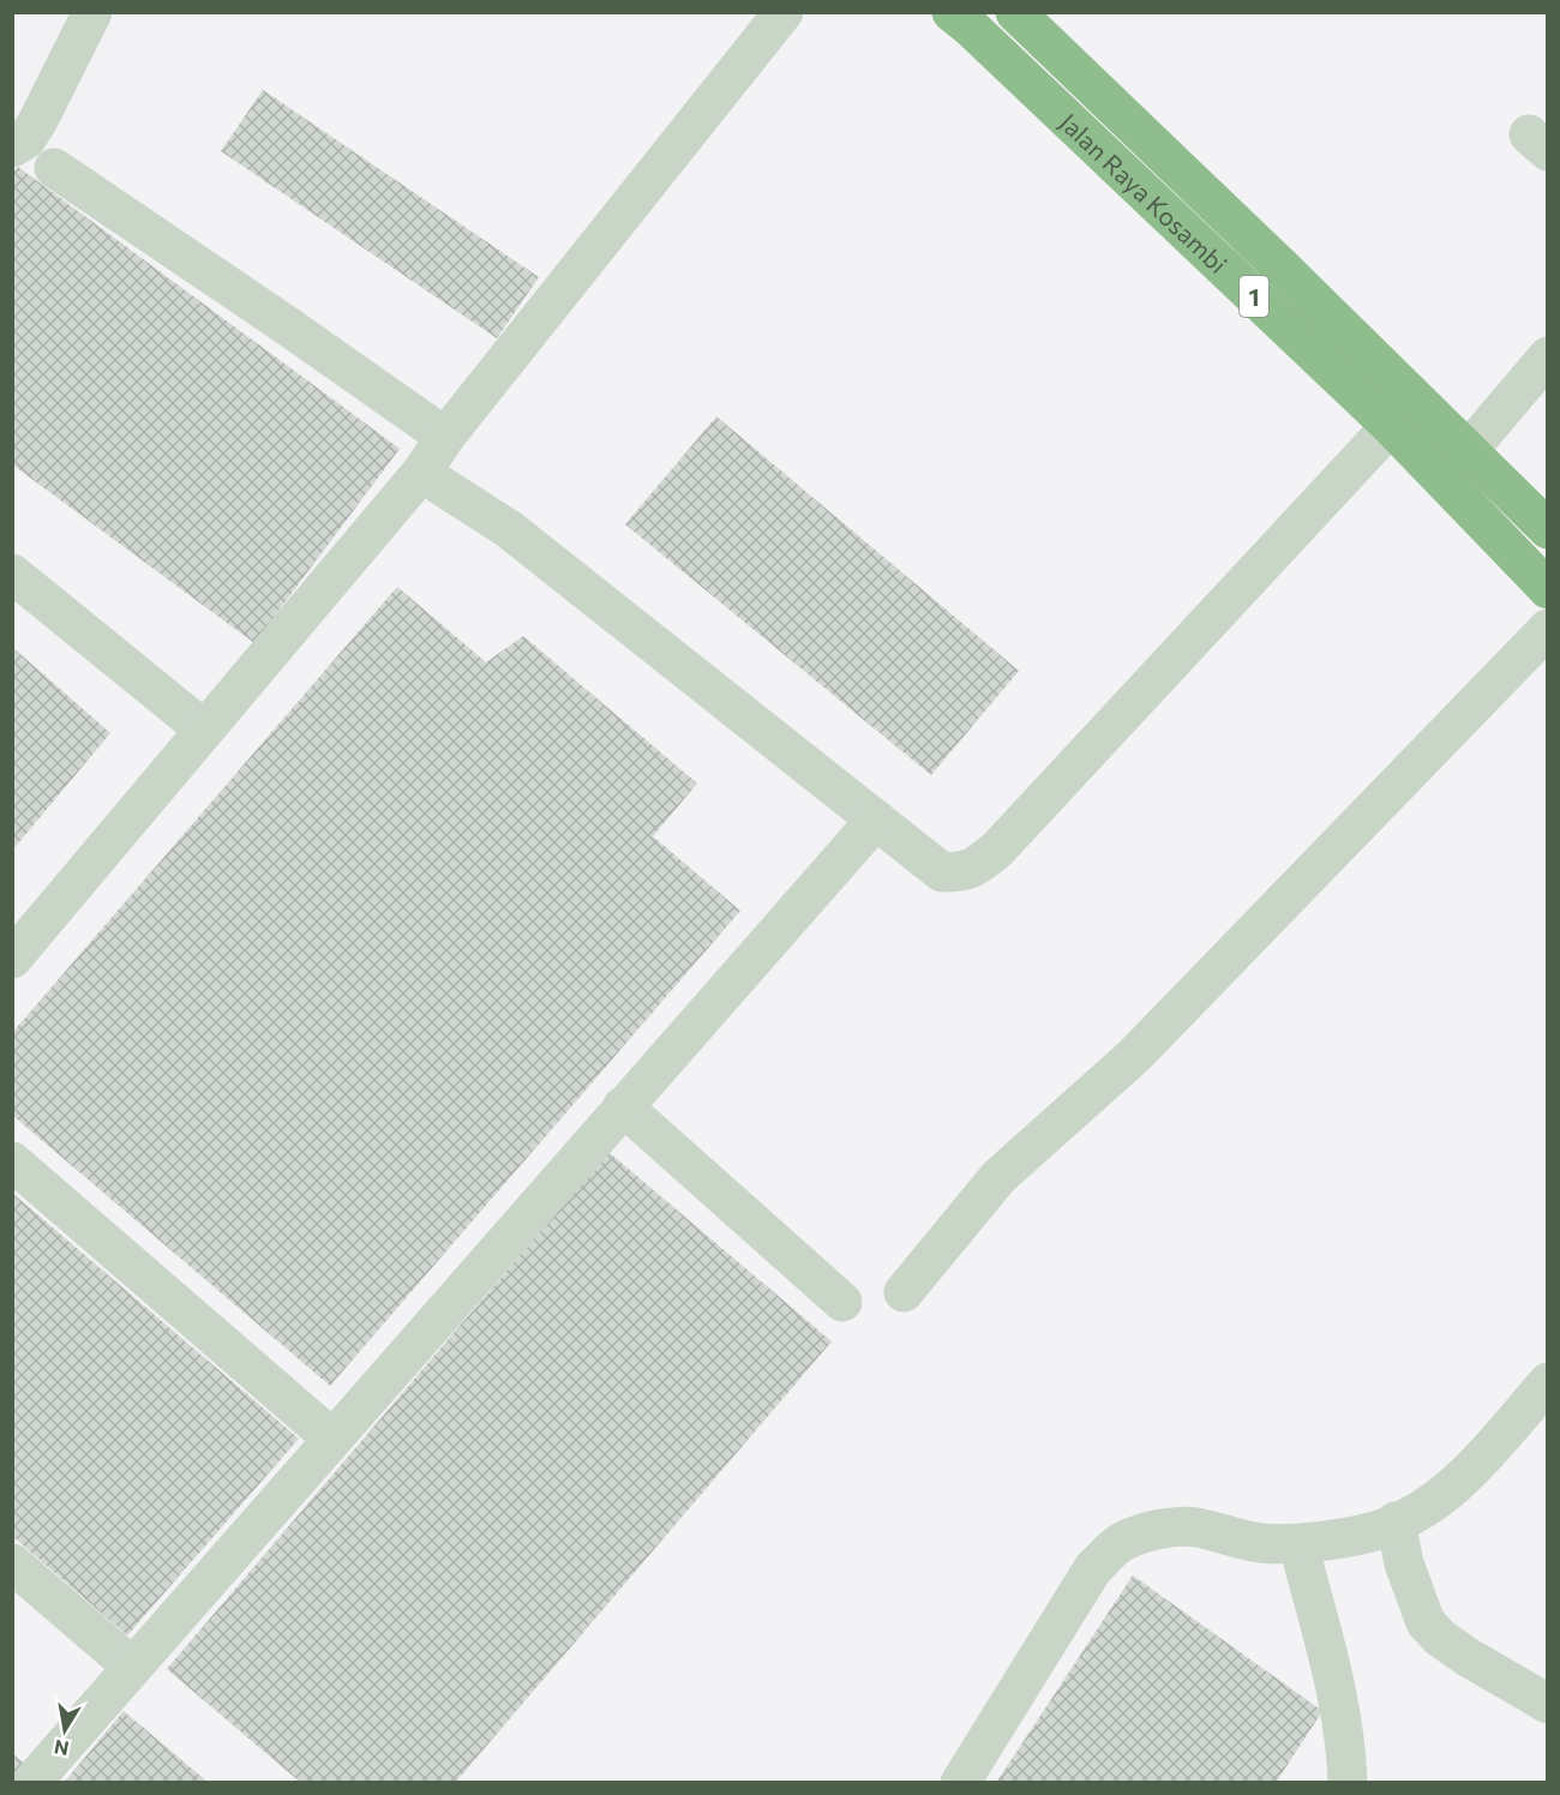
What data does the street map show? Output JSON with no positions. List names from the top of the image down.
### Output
{
  "streets": {
    "highway": ["Jalan Raya Kosambi", "1"]
  },
  "north": "bottom"
}
